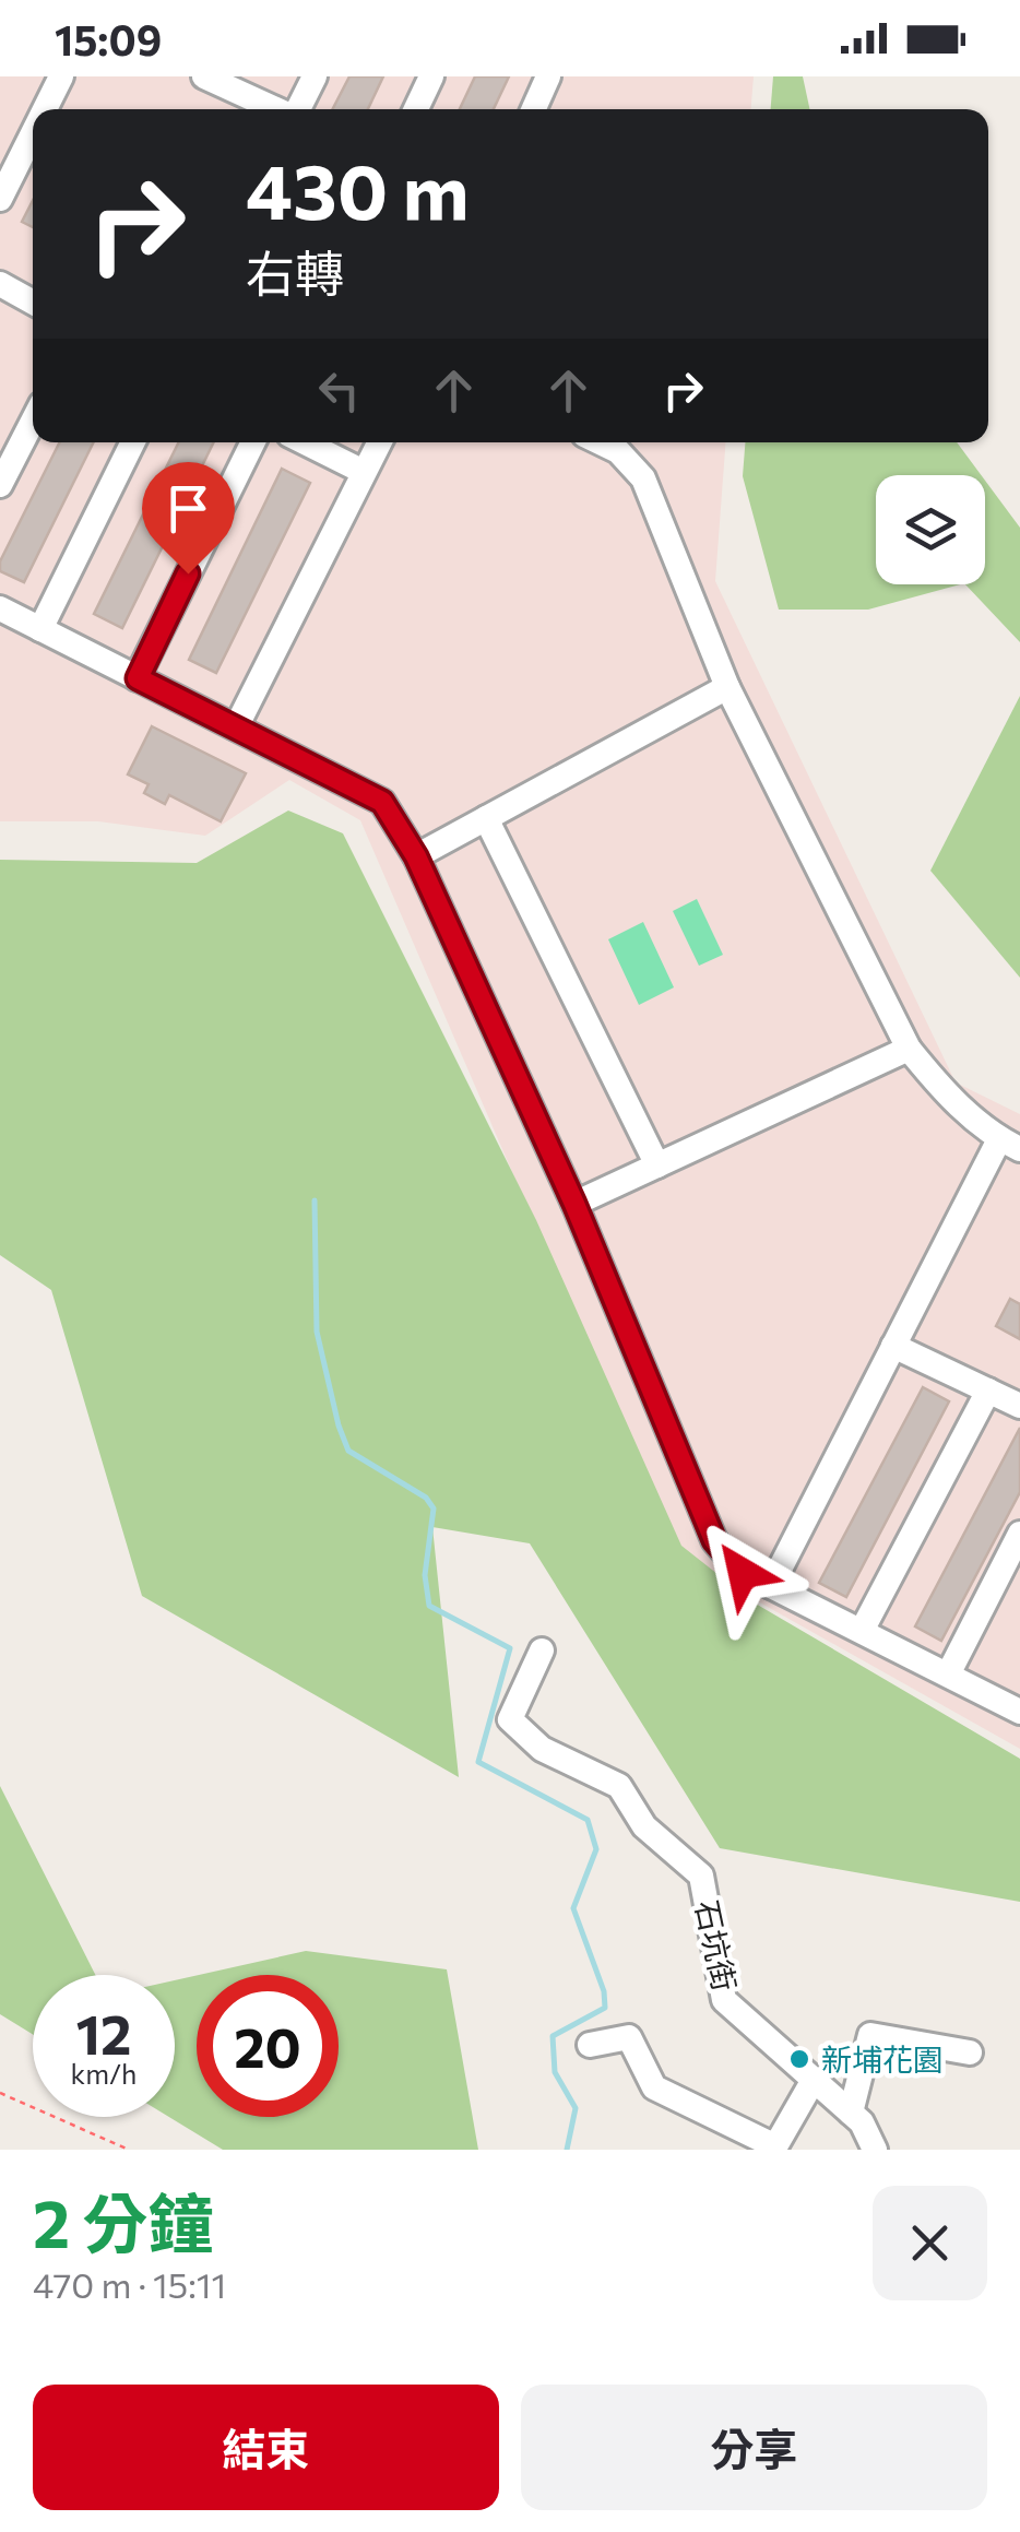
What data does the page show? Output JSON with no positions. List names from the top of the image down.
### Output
{
  "streets": {
    "street": ["石坑街"]
  },
  "places": ["新埔花園"],
  "page": {
    "status": "15:09",
    "turn": ["430 m", "右轉"],
    "speed": "12 km/h",
    "limit": "20",
    "heading": ["2 分鐘", "470 m · 15:11"],
    "buttons": ["結束", "分享"]
  }
}
